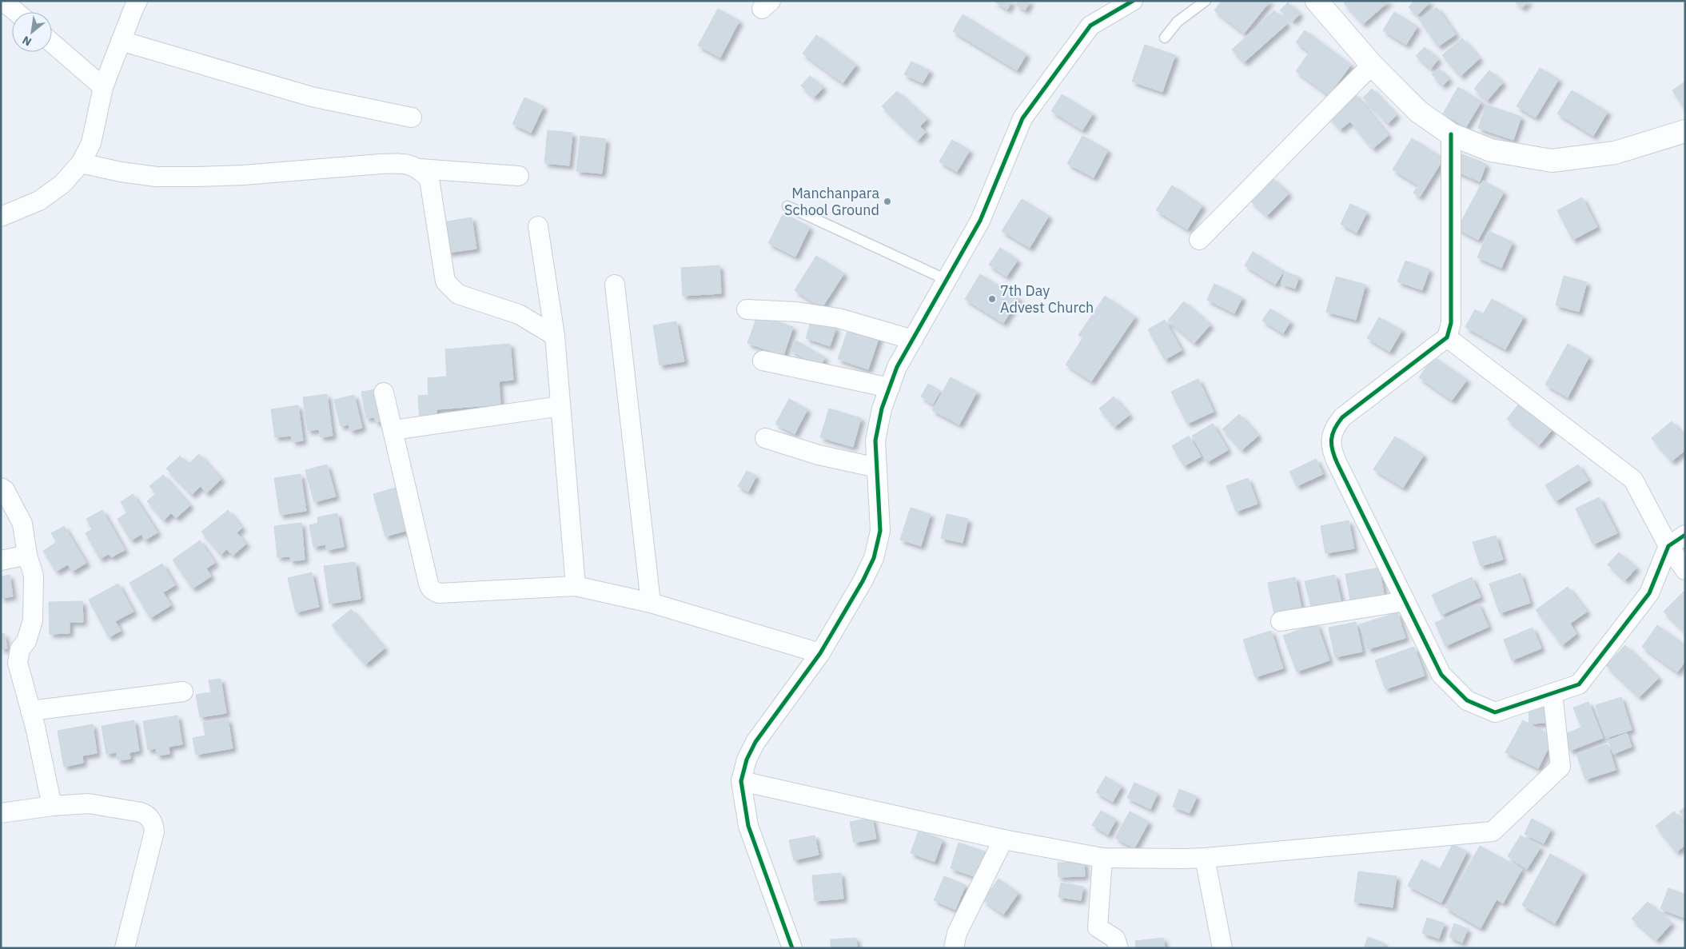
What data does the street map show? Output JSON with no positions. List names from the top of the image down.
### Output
{
  "places": ["Manchanpara School Ground", "7th Day Advest Church"],
  "north": "bottom left"
}
